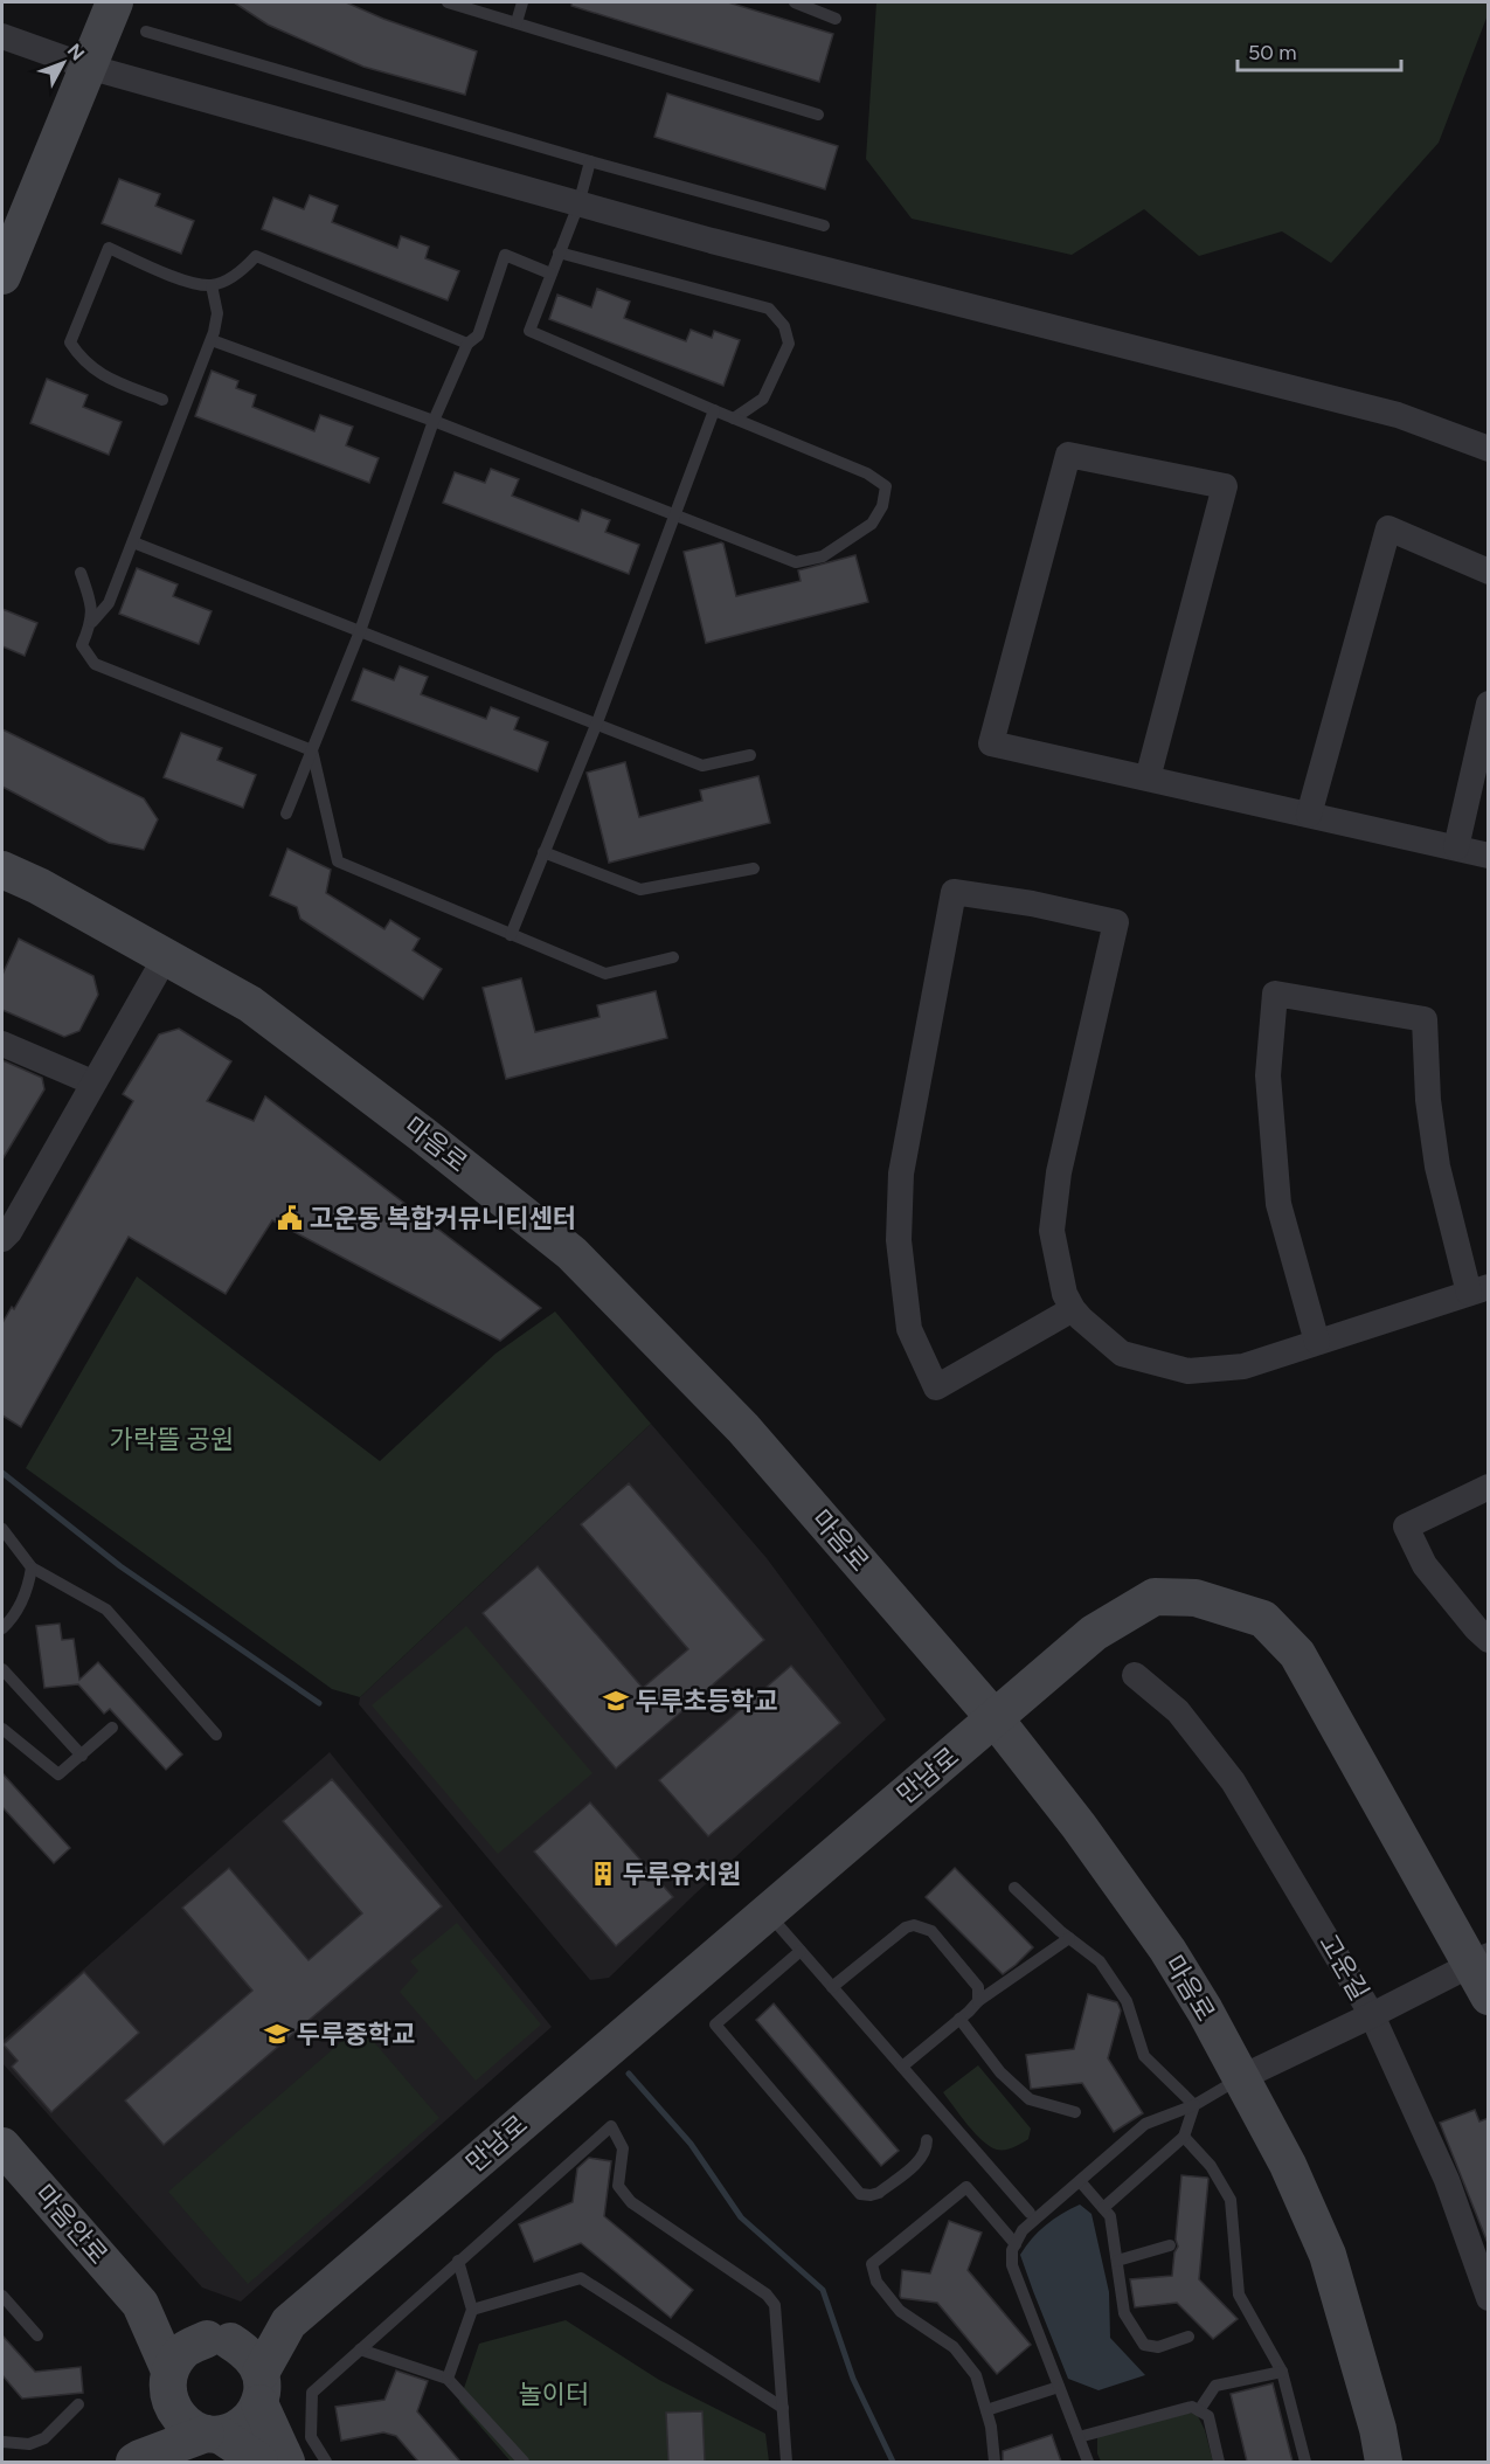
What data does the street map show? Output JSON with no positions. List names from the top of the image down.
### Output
{
  "streets": {
    "street": [
      "마음로",
      "만남로",
      "고운길",
      "마음안로"
    ]
  },
  "crossings": [
    ["마음로", "만남로"]
  ],
  "parks": ["가락뜰 공원", "놀이터"],
  "places": {
    "public building": ["고운동 복합커뮤니티센터"],
    "school or university": ["두루초등학교", "두루중학교"],
    "building": ["두루유치원"]
  },
  "scale_bar": "50 m",
  "north": "top right"
}
